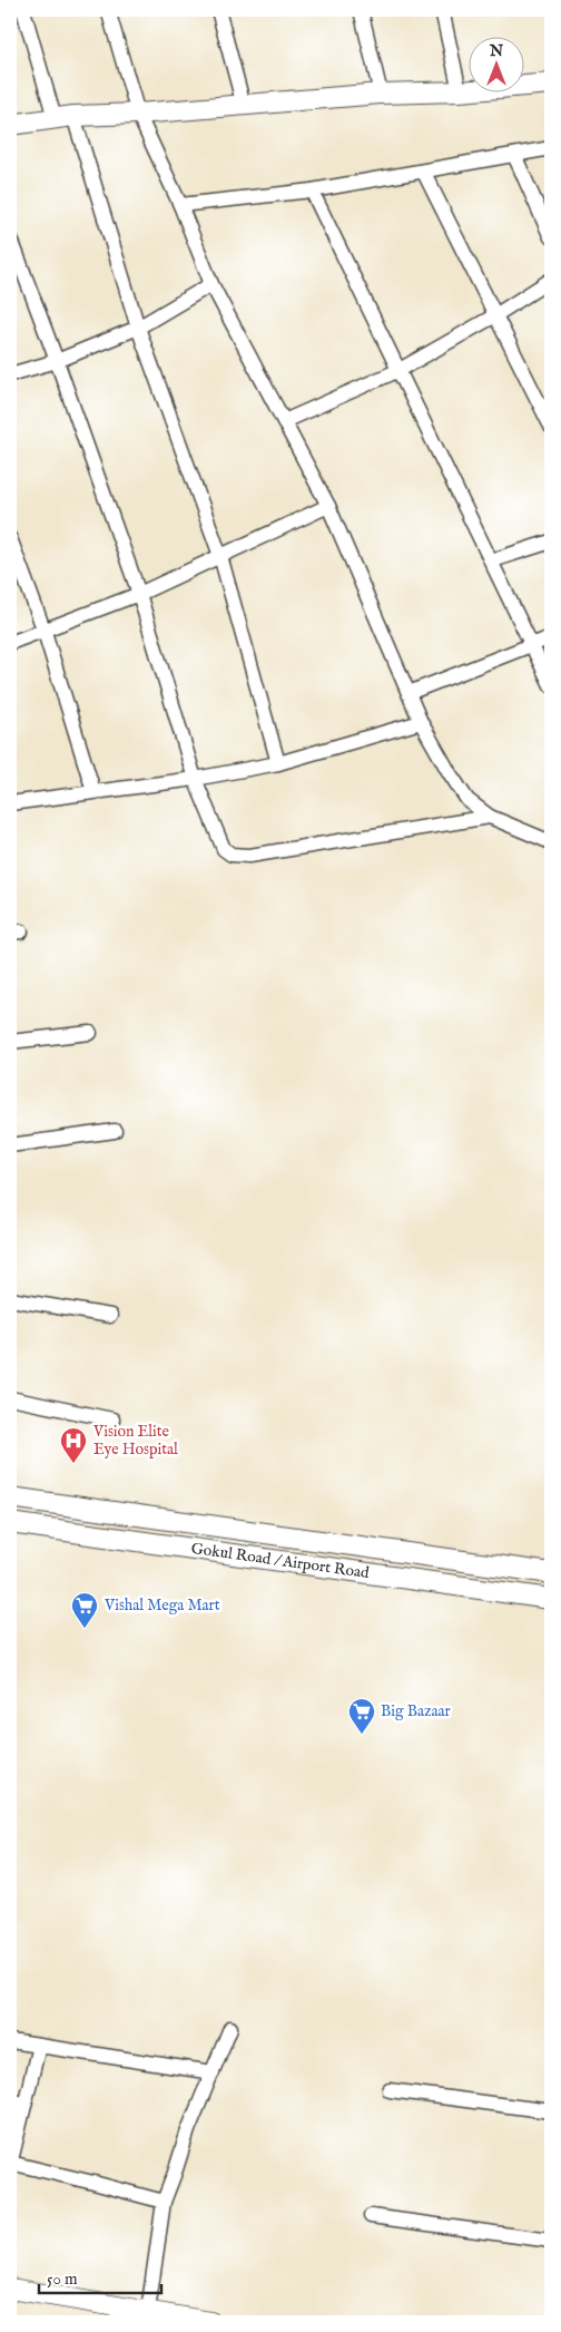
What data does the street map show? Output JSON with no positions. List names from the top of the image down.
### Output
{
  "streets": {
    "main road": ["Gokul Road / Airport Road"]
  },
  "places": {
    "hospital": ["Vision Elite Eye Hospital"],
    "supermarket": ["Vishal Mega Mart", "Big Bazaar"]
  },
  "scale_bar": "50 m",
  "north": "top"
}
